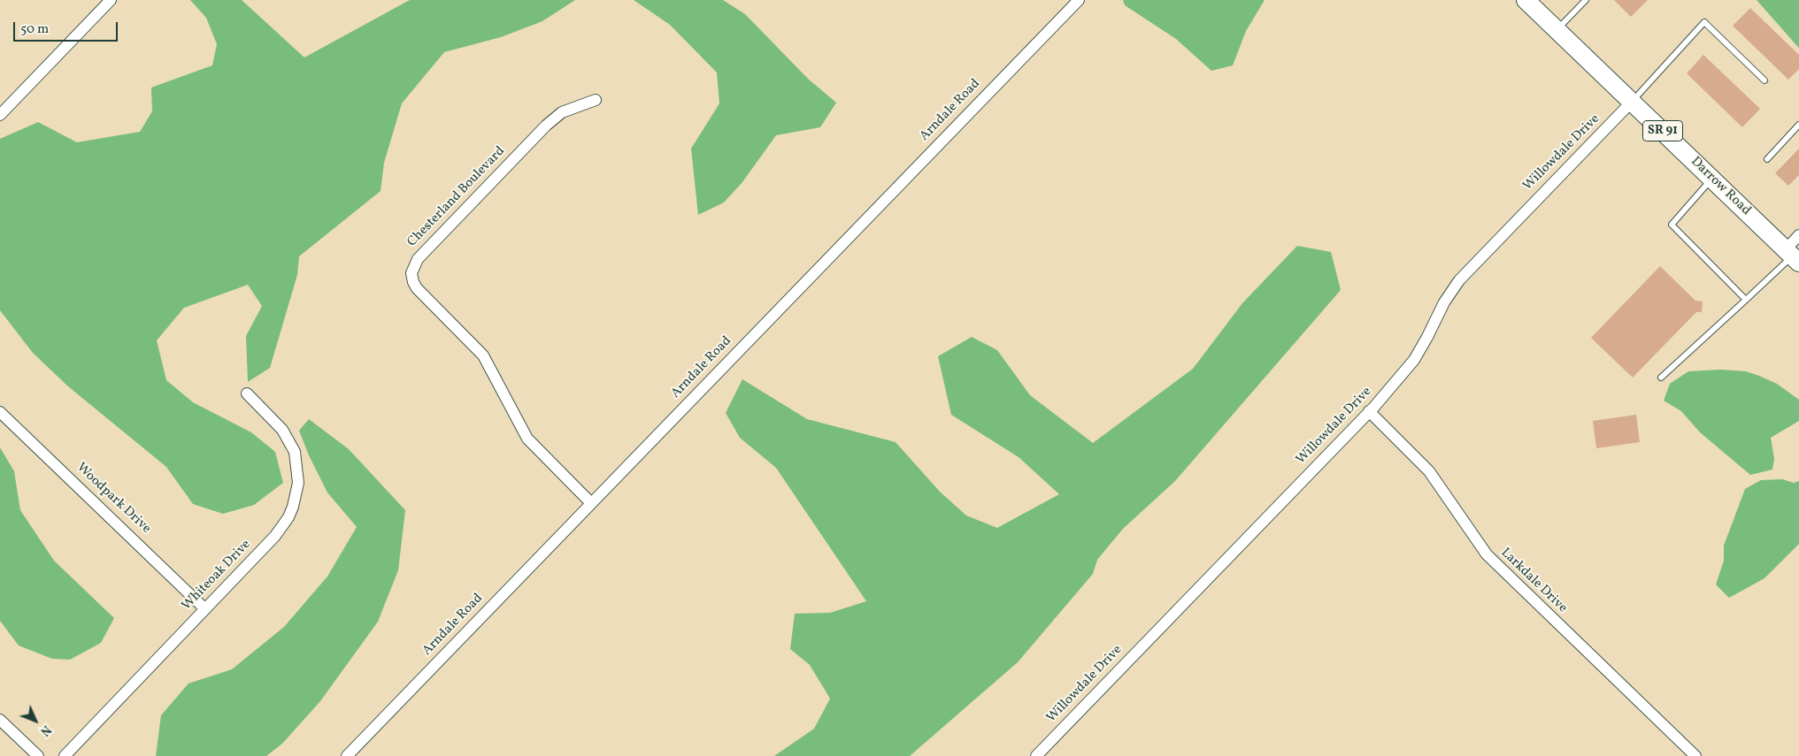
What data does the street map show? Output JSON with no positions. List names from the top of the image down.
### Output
{
  "streets": {
    "main road": ["SR 91", "Darrow Road"],
    "street": [
      "Arndale Road",
      "Willowdale Drive",
      "Chesterland Boulevard",
      "Woodpark Drive",
      "Whiteoak Drive",
      "Larkdale Drive"
    ]
  },
  "crossings": [
    ["Arndale Road", "Chesterland Boulevard"],
    ["Willowdale Drive", "Darrow Road"],
    ["Willowdale Drive", "Larkdale Drive"],
    ["Woodpark Drive", "Whiteoak Drive"]
  ],
  "scale_bar": "50 m",
  "north": "bottom right"
}
